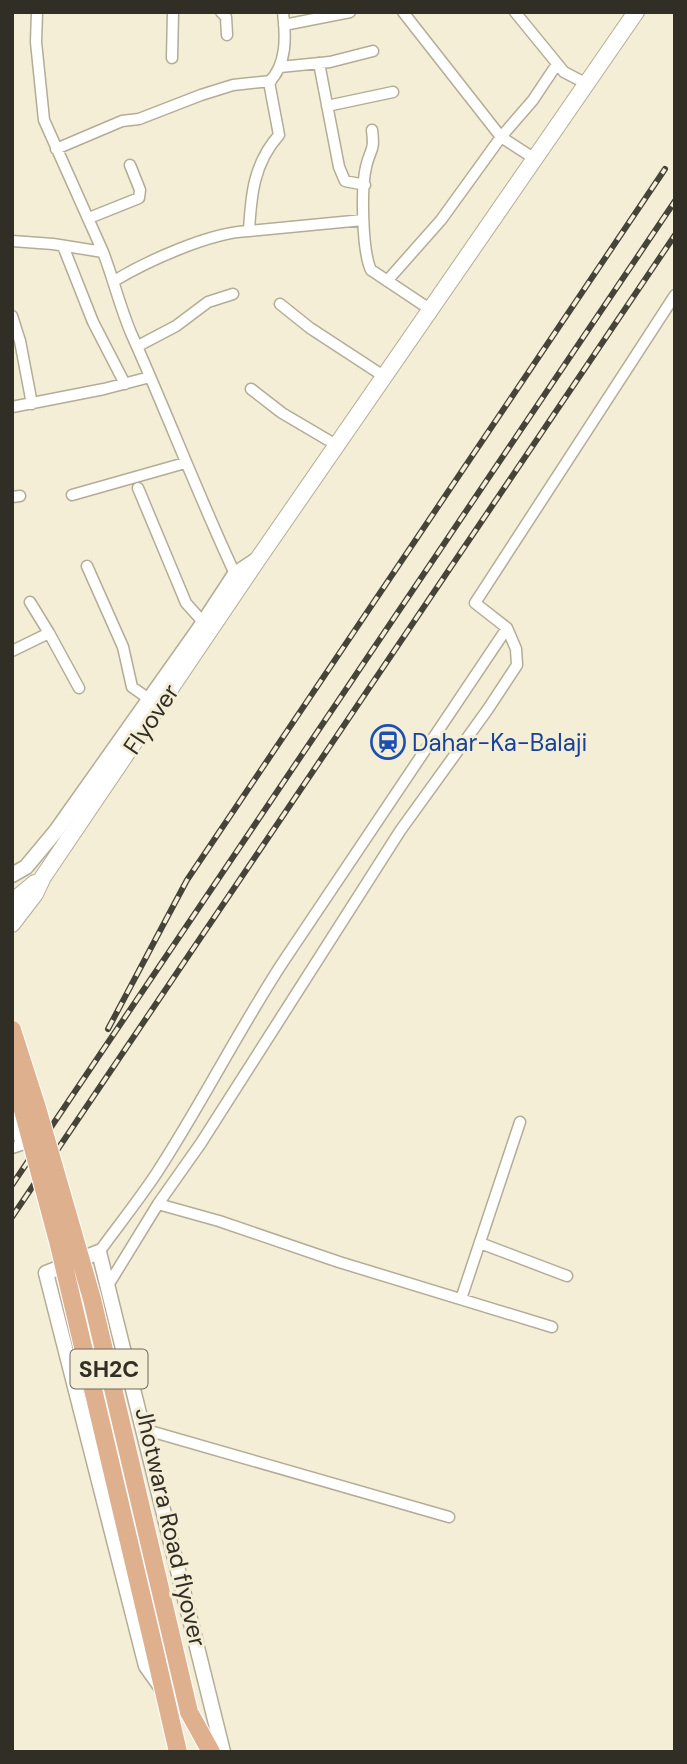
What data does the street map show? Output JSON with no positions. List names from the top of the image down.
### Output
{
  "streets": {
    "main road": ["Flyover", "SH2C", "Jhotwara Road flyover"]
  },
  "places": {
    "station": ["Dahar-Ka-Balaji"]
  }
}
